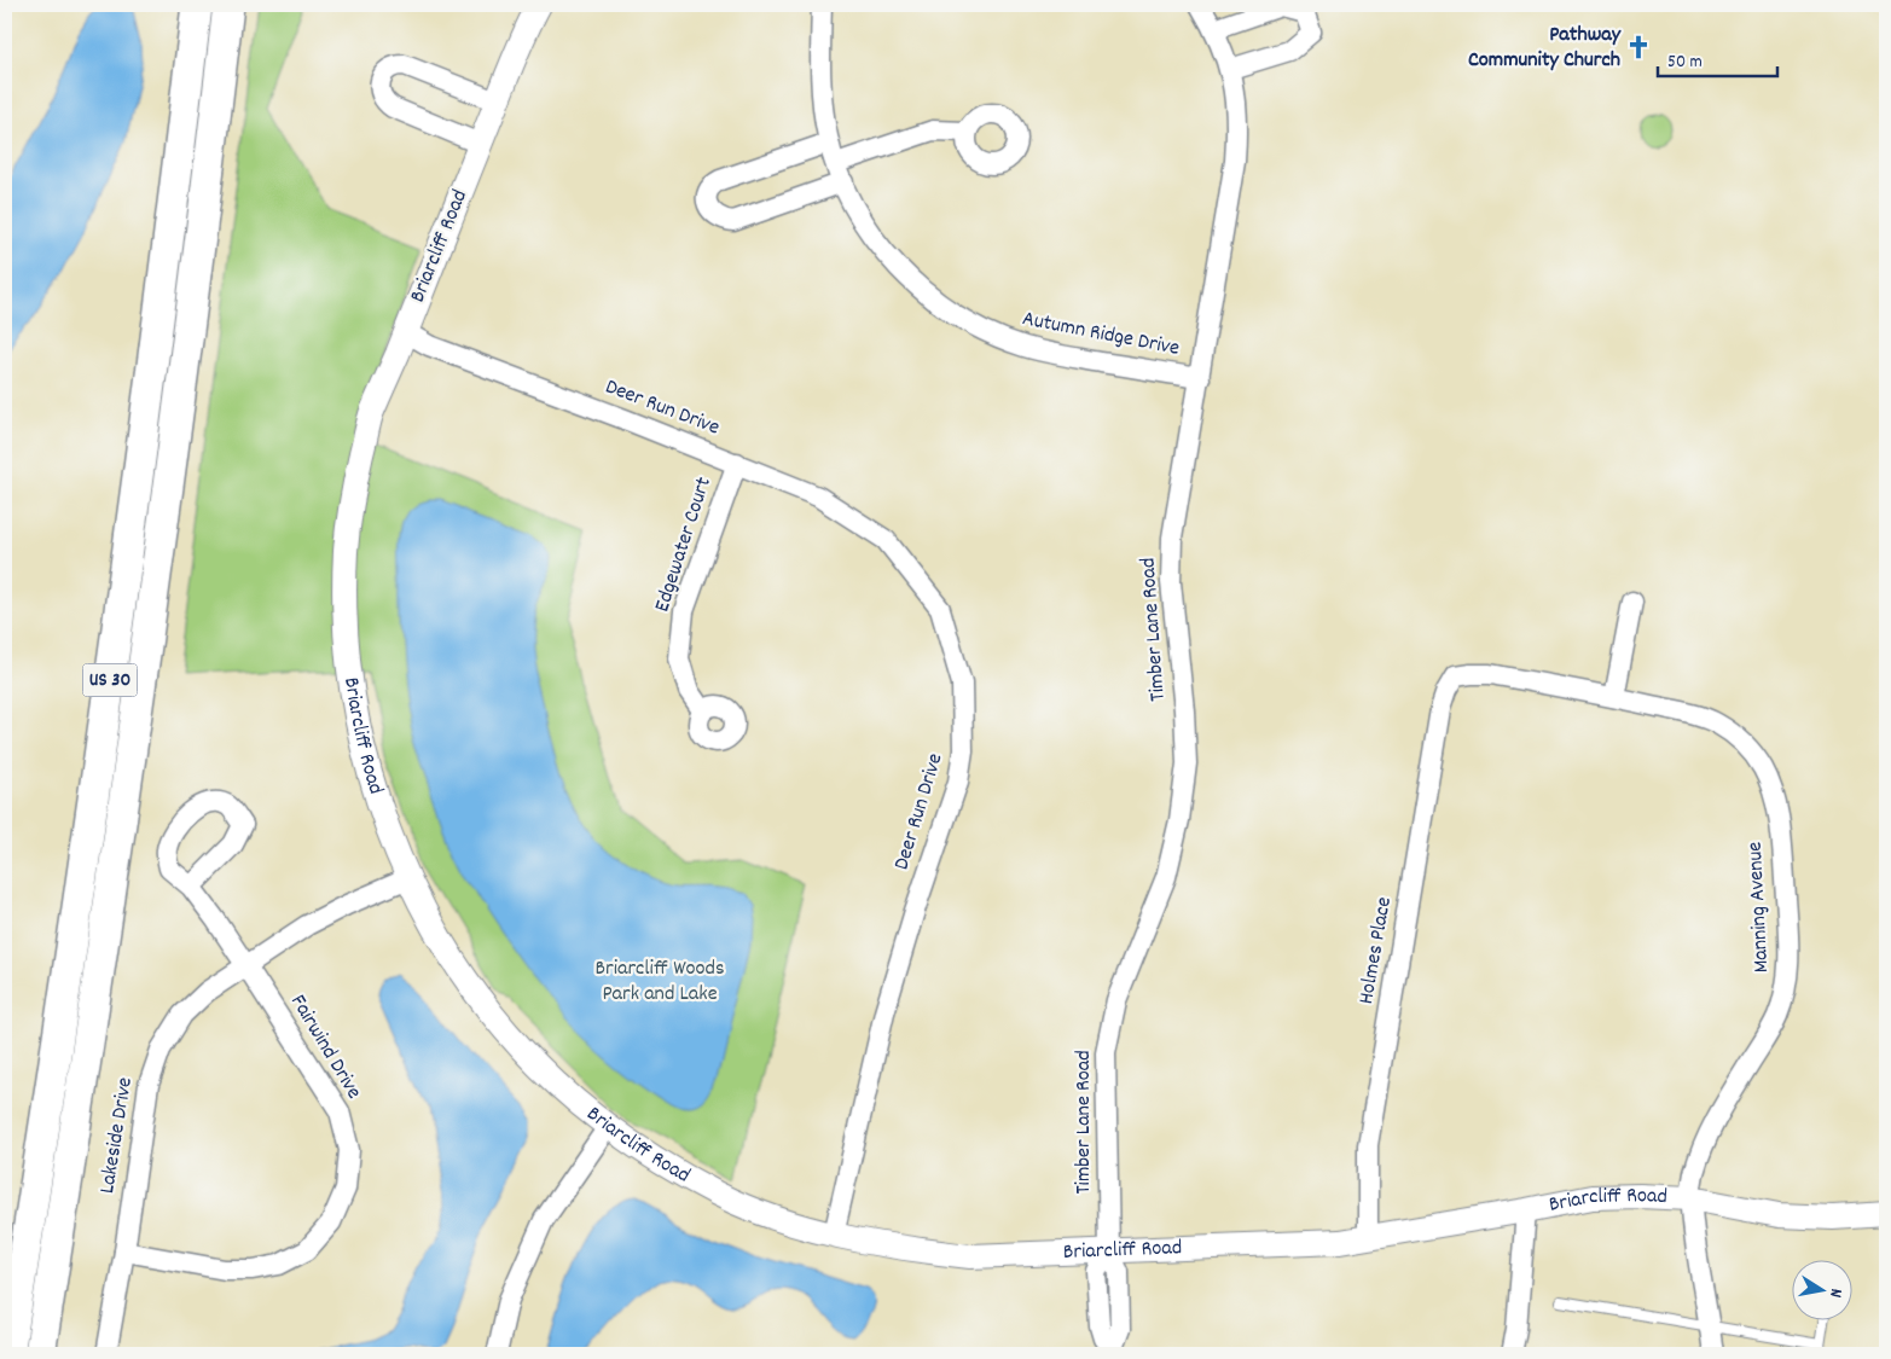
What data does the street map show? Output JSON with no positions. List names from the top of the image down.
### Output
{
  "streets": {
    "main road": ["US 30"],
    "street": [
      "Briarcliff Road",
      "Autumn Ridge Drive",
      "Deer Run Drive",
      "Edgewater Court",
      "Timber Lane Road",
      "Manning Avenue",
      "Holmes Place",
      "Fairwind Drive",
      "Lakeside Drive"
    ]
  },
  "crossings": [
    ["Briarcliff Road", "Deer Run Drive"],
    ["Briarcliff Road", "Timber Lane Road"],
    ["Briarcliff Road", "Manning Avenue"],
    ["Briarcliff Road", "Holmes Place"],
    ["Briarcliff Road", "Lakeside Drive"],
    ["Autumn Ridge Drive", "Timber Lane Road"],
    ["Deer Run Drive", "Edgewater Court"],
    ["Manning Avenue", "Holmes Place"],
    ["Fairwind Drive", "Lakeside Drive"]
  ],
  "parks": ["Briarcliff Woods Park and Lake"],
  "places": {
    "church": ["Pathway Community Church"]
  },
  "scale_bar": "50 m",
  "north": "right"
}
